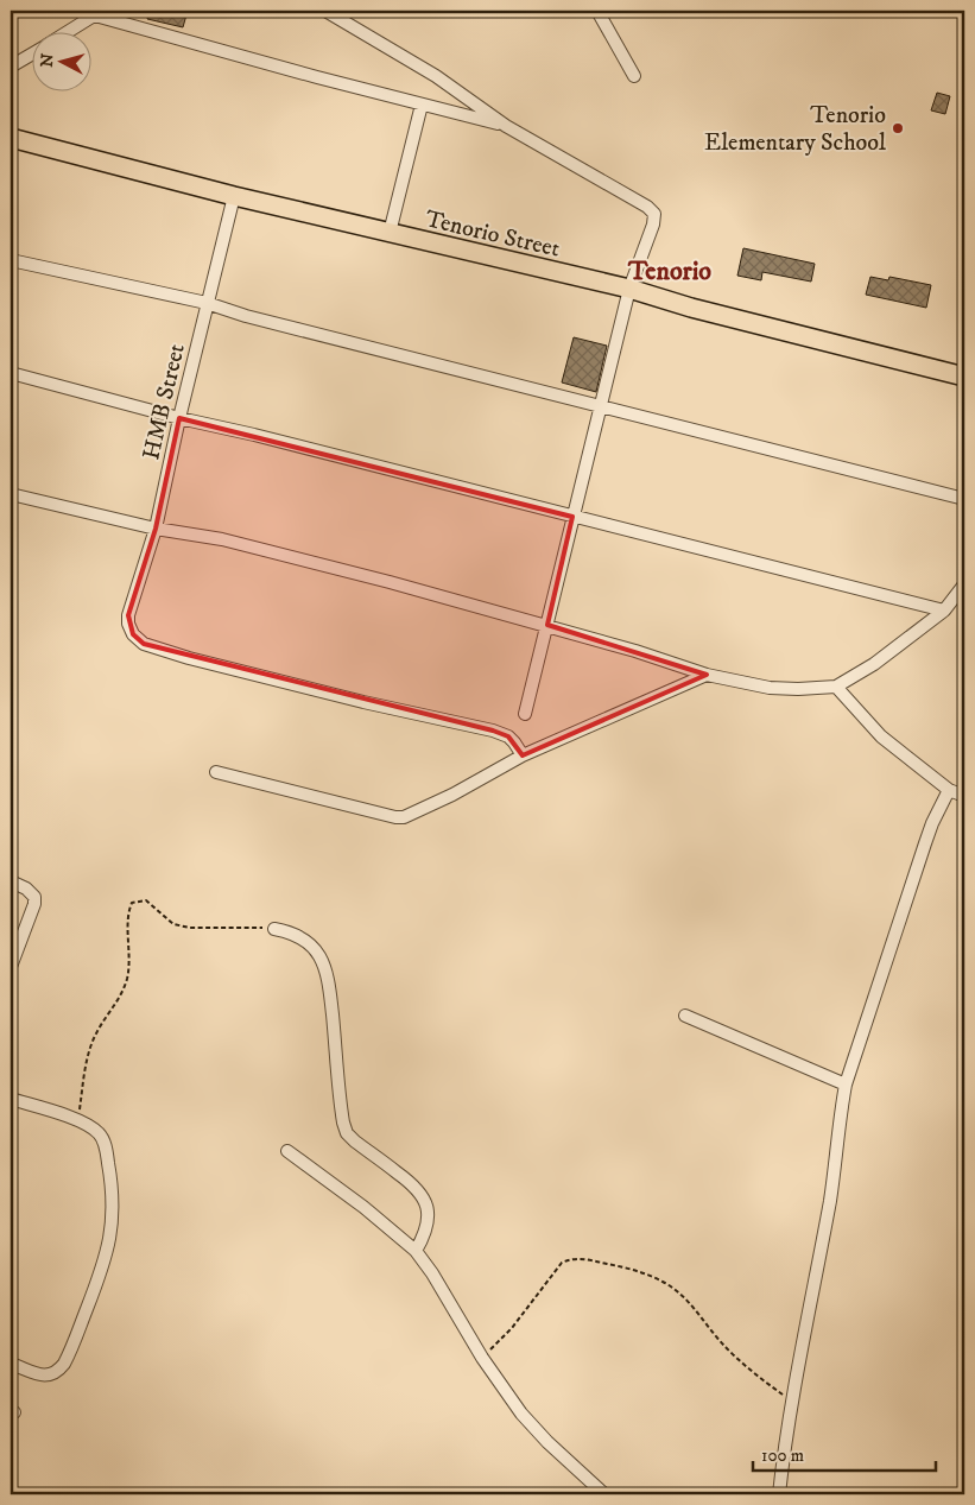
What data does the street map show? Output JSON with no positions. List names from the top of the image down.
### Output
{
  "streets": {
    "main road": ["Tenorio Street"],
    "street": ["HMB Street"]
  },
  "crossings": [
    ["Tenorio Street", "HMB Street"]
  ],
  "districts": ["Tenorio"],
  "places": ["Tenorio Elementary School"],
  "scale_bar": "100 m",
  "north": "left"
}
